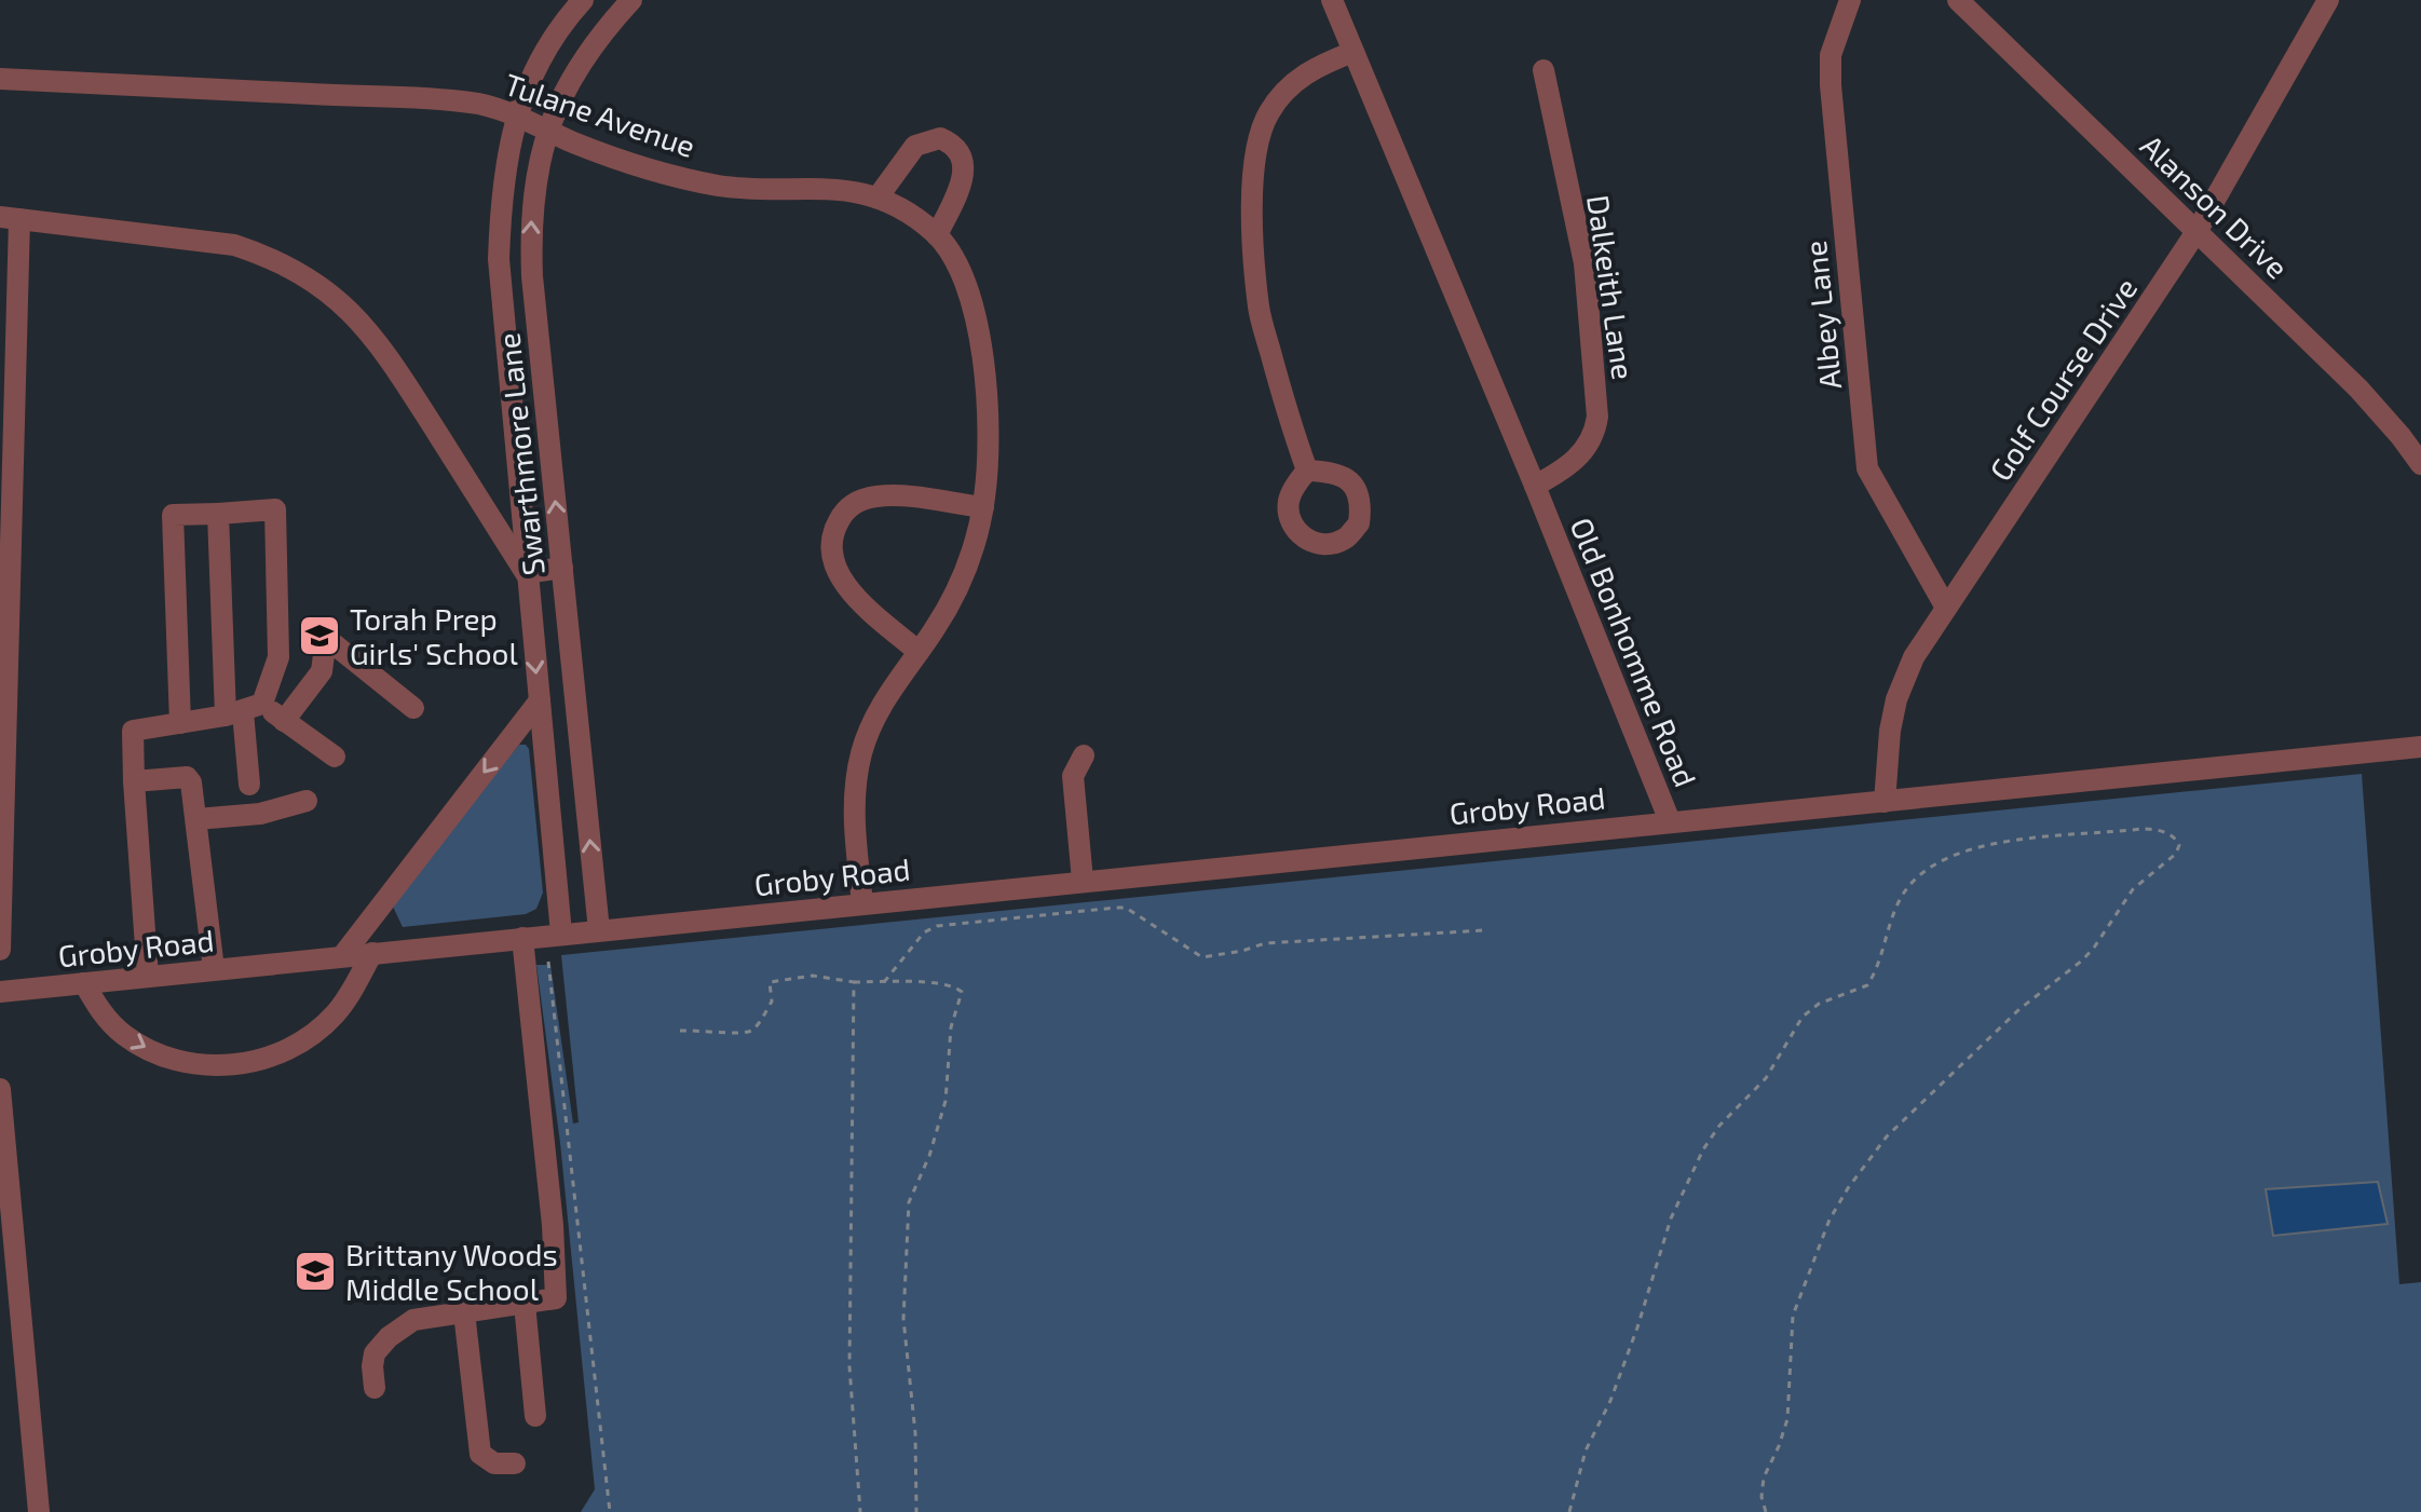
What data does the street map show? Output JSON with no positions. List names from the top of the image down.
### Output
{
  "streets": {
    "street": [
      "Tulane Avenue",
      "Alanson Drive",
      "Dalkeith Lane",
      "Albey Lane",
      "Golf Course Drive",
      "Swarthmore Lane",
      "Old Bonhomme Road",
      "Groby Road"
    ]
  },
  "crossings": [
    ["Tulane Avenue", "Swarthmore Lane"],
    ["Tulane Avenue", "Groby Road"],
    ["Alanson Drive", "Golf Course Drive"],
    ["Dalkeith Lane", "Old Bonhomme Road"],
    ["Albey Lane", "Golf Course Drive"],
    ["Golf Course Drive", "Old Bonhomme Road"],
    ["Swarthmore Lane", "Groby Road"],
    ["Old Bonhomme Road", "Groby Road"]
  ],
  "places": {
    "school or university": ["Torah Prep Girls' School", "Brittany Woods Middle School"]
  }
}
